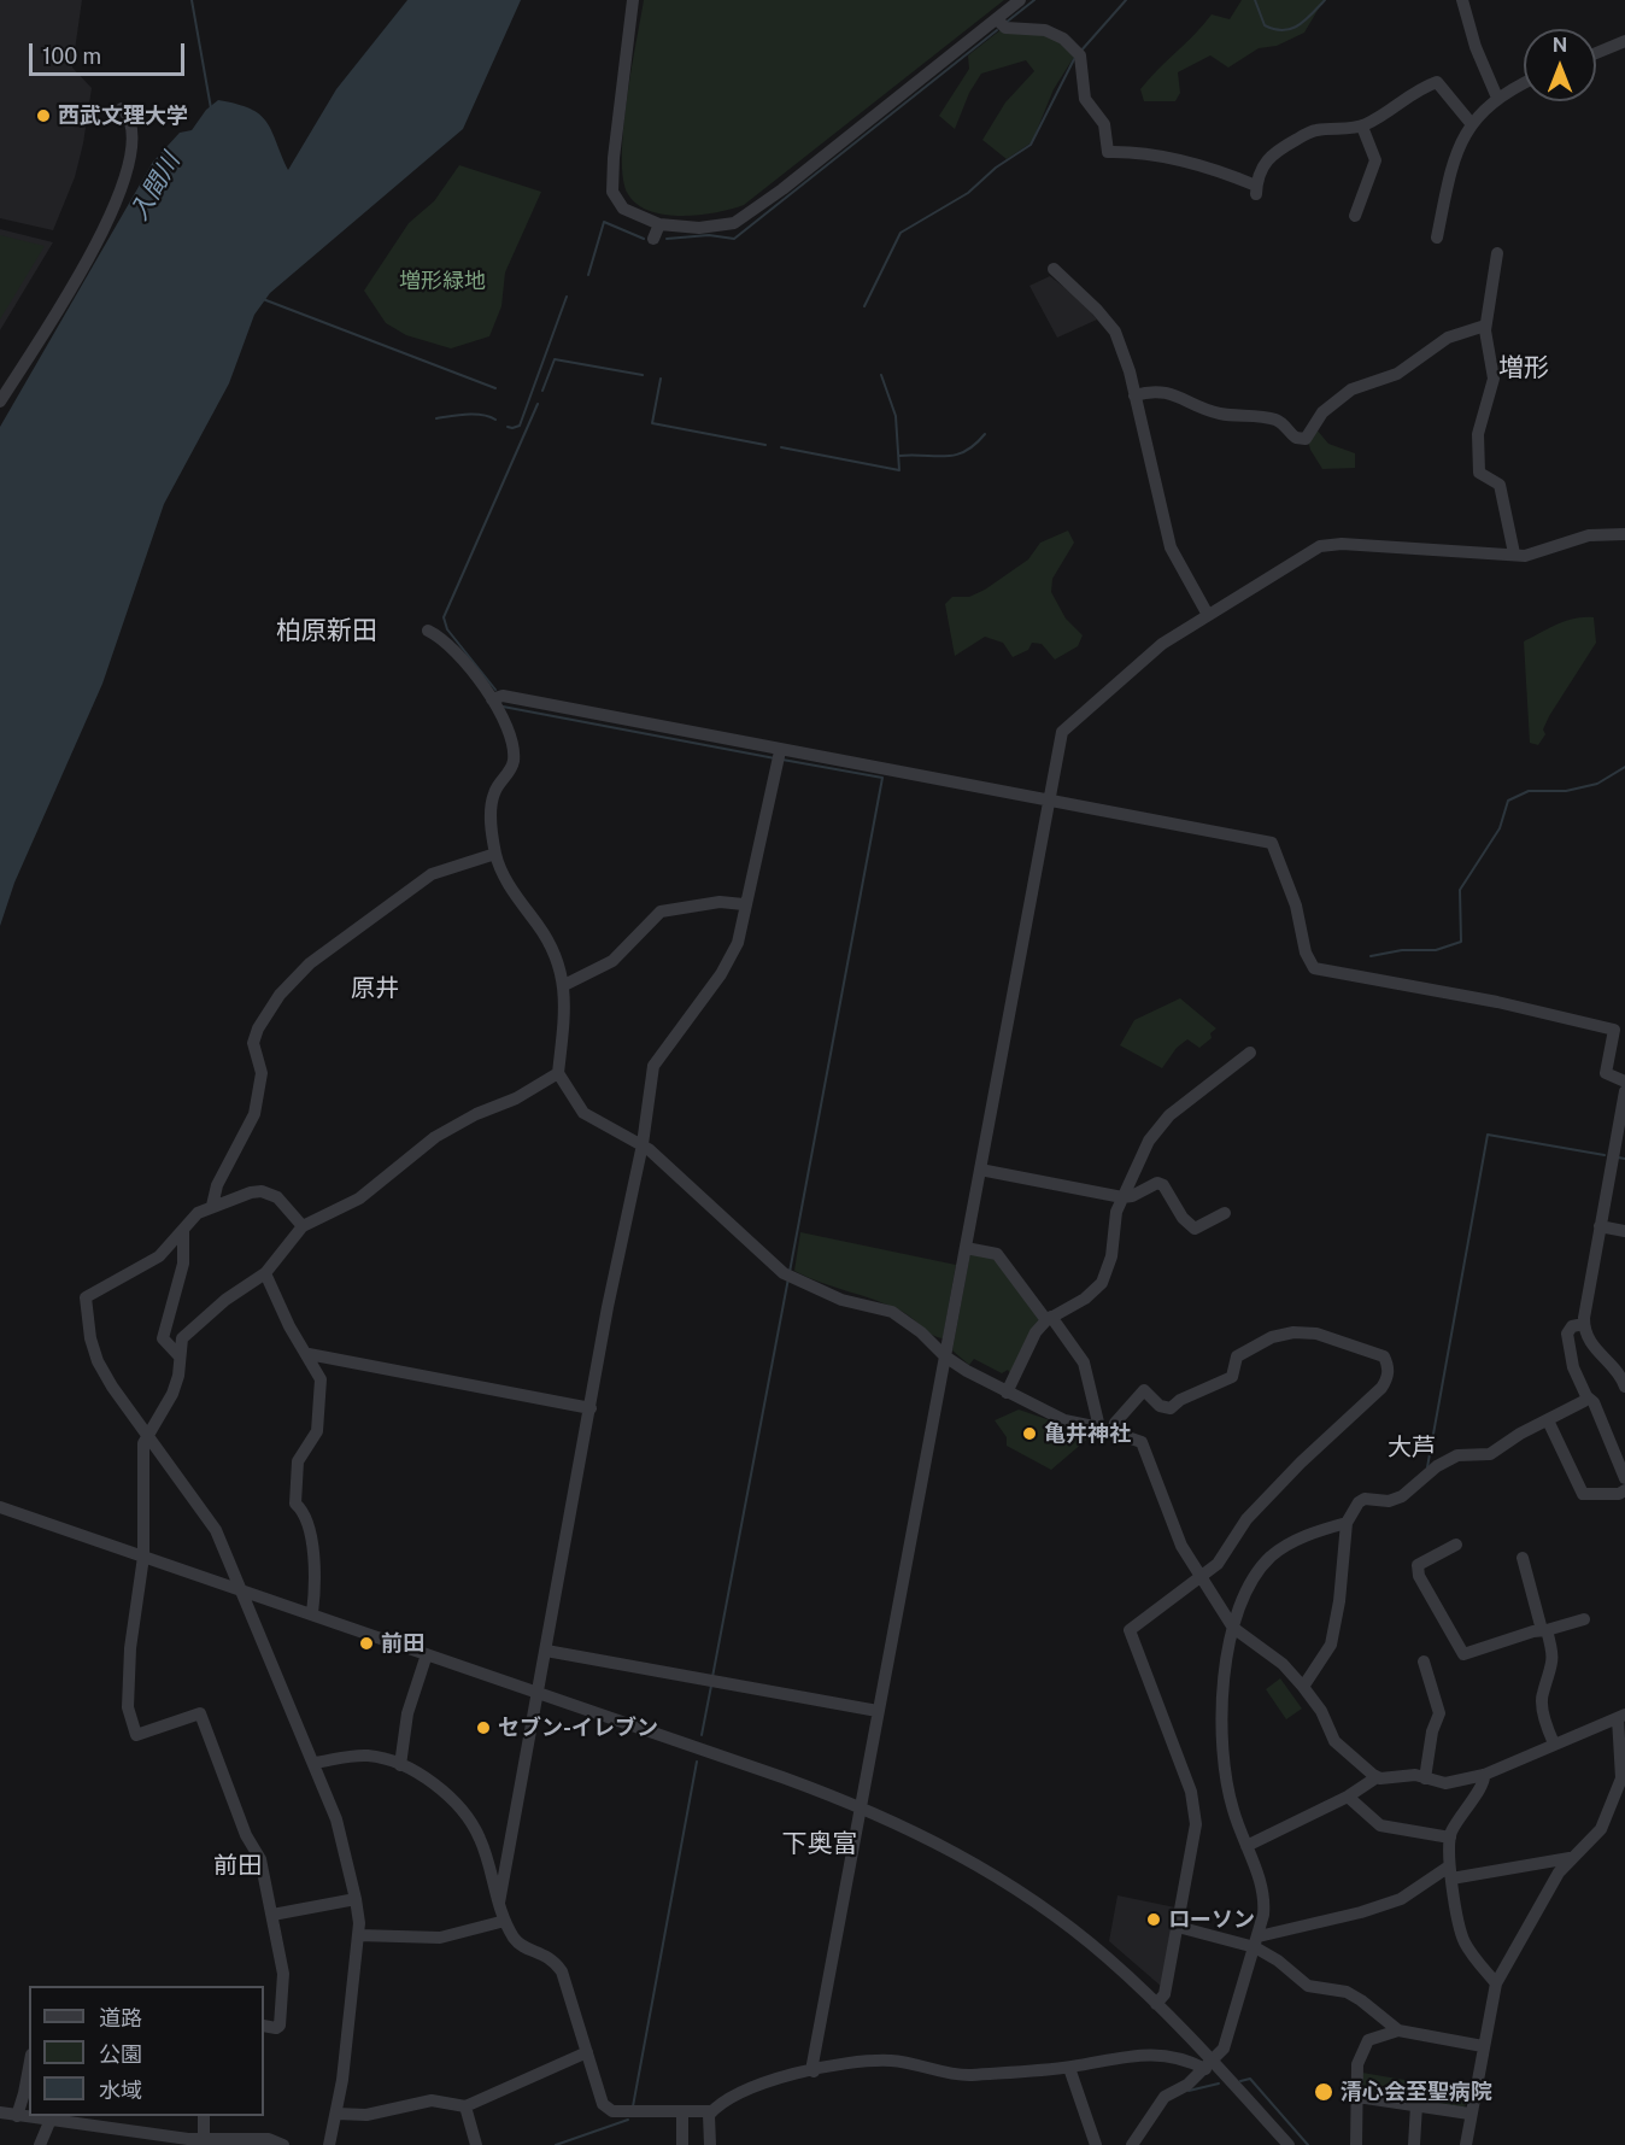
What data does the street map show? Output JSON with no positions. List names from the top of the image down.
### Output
{
  "districts": [
    "増形",
    "柏原新田",
    "原井",
    "大芦",
    "下奥富",
    "前田"
  ],
  "water": ["入間川"],
  "parks": ["増形緑地"],
  "places": [
    "西武文理大学",
    "亀井神社",
    "前田",
    "セブン-イレブン",
    "ローソン",
    "清心会至聖病院"
  ],
  "legend": ["道路", "公園", "水域"],
  "scale_bar": "100 m",
  "north": "top"
}
